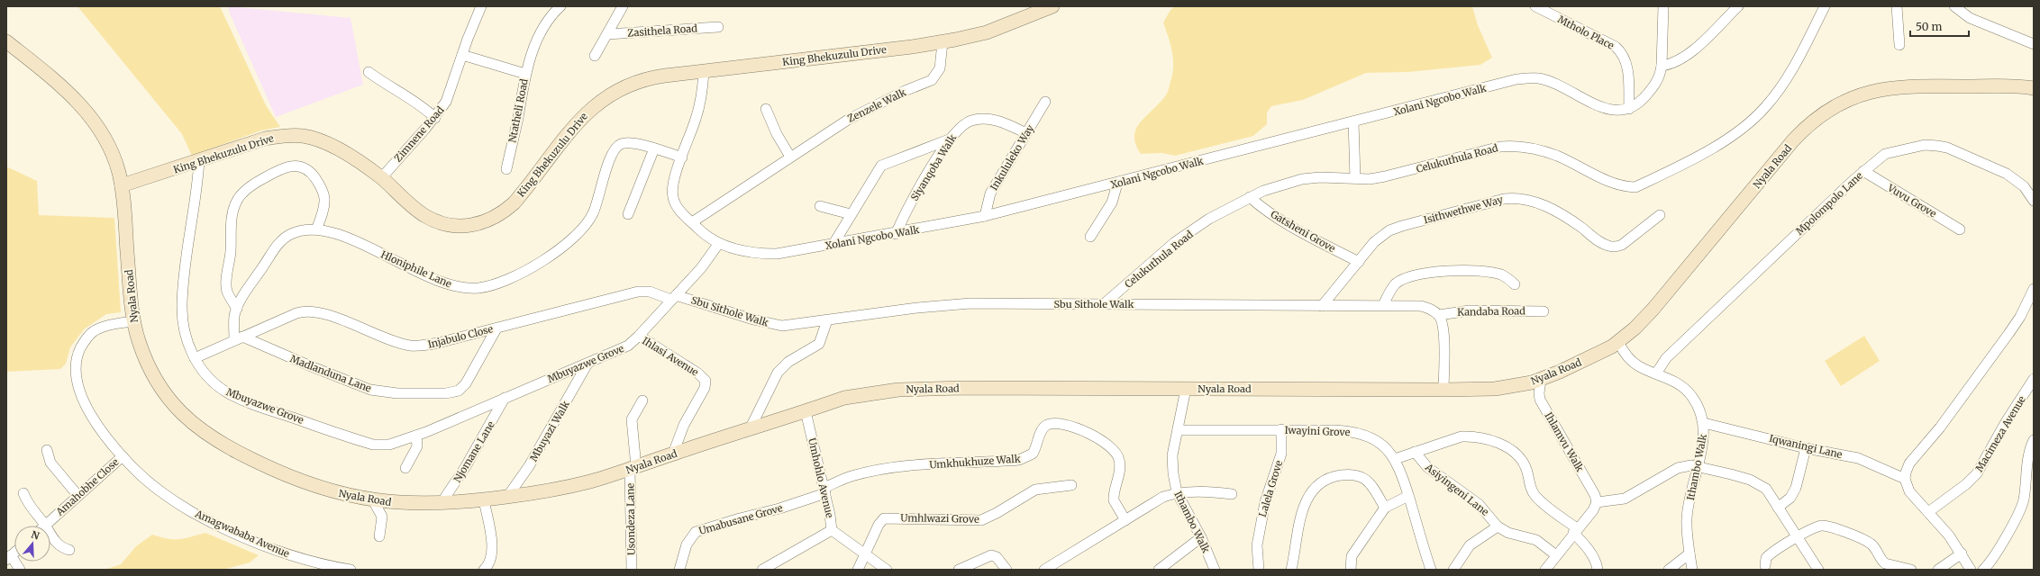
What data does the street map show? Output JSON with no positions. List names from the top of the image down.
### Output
{
  "streets": {
    "street": [
      "Zasithela Road",
      "Mtholo Place",
      "King Bhekuzulu Drive",
      "Xolani Ngcobo Walk",
      "Zenzele Walk",
      "Ntatheli Road",
      "Zimnene Road",
      "Inkululeko Way",
      "Celukuthula Road",
      "Nyala Road",
      "Siyanqoba Walk",
      "Vuvu Grove",
      "Mpolompolo Lane",
      "Isithwethwe Way",
      "Gatsheni Grove",
      "Hloniphile Lane",
      "Sbu Sithole Walk",
      "Kandaba Road",
      "Injabulo Close",
      "Ihlasi Avenue",
      "Mbuyazwe Grove",
      "Madlanduna Lane",
      "Mbuyazi Walk",
      "Iwayini Grove",
      "Macimeza Avenue",
      "Ihlamvu Walk",
      "Iqwaningi Lane",
      "Njomane Lane",
      "Umkhukhuze Walk",
      "Ithambo Walk",
      "Umhohlo Avenue",
      "Amahobhe Close",
      "Lalela Grove",
      "Asiyingeni Lane",
      "Umhlwazi Grove",
      "Usondeza Lane",
      "Umabusane Grove",
      "Amagwababa Avenue"
    ]
  },
  "crossings": [
    ["Mtholo Place", "Xolani Ngcobo Walk"],
    ["King Bhekuzulu Drive", "Xolani Ngcobo Walk"],
    ["King Bhekuzulu Drive", "Zenzele Walk"],
    ["King Bhekuzulu Drive", "Zimnene Road"],
    ["King Bhekuzulu Drive", "Nyala Road"],
    ["King Bhekuzulu Drive", "Mbuyazwe Grove"],
    ["Xolani Ngcobo Walk", "Zenzele Walk"],
    ["Xolani Ngcobo Walk", "Inkululeko Way"],
    ["Xolani Ngcobo Walk", "Siyanqoba Walk"],
    ["Xolani Ngcobo Walk", "Hloniphile Lane"],
    ["Xolani Ngcobo Walk", "Mbuyazwe Grove"],
    ["Ntatheli Road", "Zimnene Road"],
    ["Inkululeko Way", "Siyanqoba Walk"],
    ["Celukuthula Road", "Gatsheni Grove"],
    ["Celukuthula Road", "Sbu Sithole Walk"],
    ["Nyala Road", "Ihlasi Avenue"],
    ["Nyala Road", "Mbuyazi Walk"],
    ["Nyala Road", "Ihlamvu Walk"],
    ["Nyala Road", "Njomane Lane"],
    ["Nyala Road", "Ithambo Walk"],
    ["Nyala Road", "Umhohlo Avenue"],
    ["Nyala Road", "Usondeza Lane"],
    ["Nyala Road", "Amagwababa Avenue"],
    ["Vuvu Grove", "Mpolompolo Lane"],
    ["Mpolompolo Lane", "Ithambo Walk"],
    ["Isithwethwe Way", "Gatsheni Grove"],
    ["Isithwethwe Way", "Sbu Sithole Walk"],
    ["Hloniphile Lane", "Injabulo Close"],
    ["Hloniphile Lane", "Madlanduna Lane"],
    ["Sbu Sithole Walk", "Kandaba Road"],
    ["Sbu Sithole Walk", "Injabulo Close"],
    ["Sbu Sithole Walk", "Mbuyazwe Grove"],
    ["Injabulo Close", "Mbuyazwe Grove"],
    ["Injabulo Close", "Madlanduna Lane"],
    ["Ihlasi Avenue", "Mbuyazwe Grove"],
    ["Mbuyazwe Grove", "Mbuyazi Walk"],
    ["Mbuyazwe Grove", "Njomane Lane"],
    ["Iwayini Grove", "Ithambo Walk"],
    ["Iwayini Grove", "Lalela Grove"],
    ["Iqwaningi Lane", "Ithambo Walk"],
    ["Umkhukhuze Walk", "Umhohlo Avenue"],
    ["Umkhukhuze Walk", "Umabusane Grove"],
    ["Umhohlo Avenue", "Umabusane Grove"],
    ["Amahobhe Close", "Amagwababa Avenue"]
  ],
  "scale_bar": "50 m",
  "north": "top"
}
